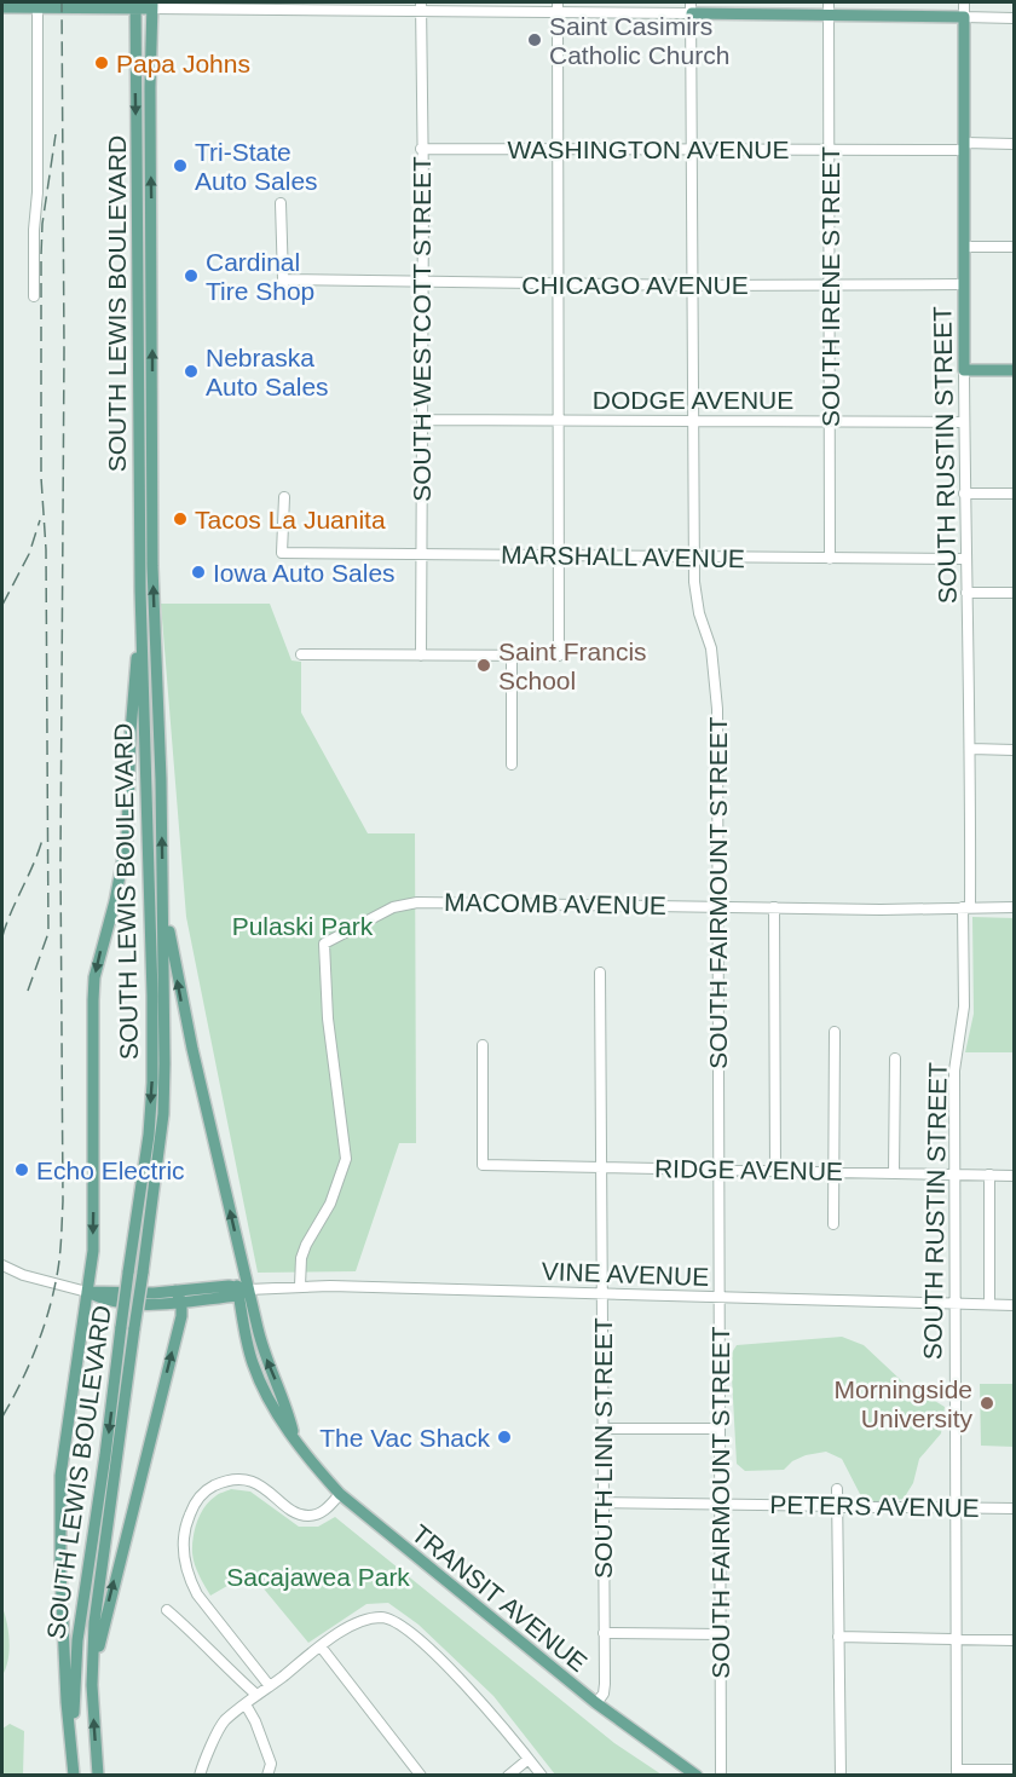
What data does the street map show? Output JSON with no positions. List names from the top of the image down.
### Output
{
  "streets": {
    "main road": ["SOUTH LEWIS BOULEVARD", "SOUTH RUSTIN STREET", "TRANSIT AVENUE"],
    "street": [
      "WASHINGTON AVENUE",
      "CHICAGO AVENUE",
      "SOUTH IRENE STREET",
      "SOUTH WESTCOTT STREET",
      "DODGE AVENUE",
      "MARSHALL AVENUE",
      "SOUTH FAIRMOUNT STREET",
      "MACOMB AVENUE",
      "RIDGE AVENUE",
      "VINE AVENUE",
      "SOUTH LINN STREET",
      "PETERS AVENUE"
    ]
  },
  "crossings": [
    ["WASHINGTON AVENUE", "SOUTH IRENE STREET"],
    ["WASHINGTON AVENUE", "SOUTH WESTCOTT STREET"],
    ["WASHINGTON AVENUE", "SOUTH RUSTIN STREET"],
    ["WASHINGTON AVENUE", "SOUTH FAIRMOUNT STREET"],
    ["CHICAGO AVENUE", "SOUTH IRENE STREET"],
    ["CHICAGO AVENUE", "SOUTH WESTCOTT STREET"],
    ["CHICAGO AVENUE", "SOUTH RUSTIN STREET"],
    ["CHICAGO AVENUE", "SOUTH FAIRMOUNT STREET"],
    ["SOUTH IRENE STREET", "DODGE AVENUE"],
    ["SOUTH IRENE STREET", "MARSHALL AVENUE"],
    ["SOUTH LEWIS BOULEVARD", "TRANSIT AVENUE"],
    ["SOUTH WESTCOTT STREET", "DODGE AVENUE"],
    ["SOUTH WESTCOTT STREET", "MARSHALL AVENUE"],
    ["DODGE AVENUE", "SOUTH RUSTIN STREET"],
    ["DODGE AVENUE", "SOUTH FAIRMOUNT STREET"],
    ["SOUTH RUSTIN STREET", "MARSHALL AVENUE"],
    ["SOUTH RUSTIN STREET", "MACOMB AVENUE"],
    ["SOUTH RUSTIN STREET", "RIDGE AVENUE"],
    ["SOUTH RUSTIN STREET", "VINE AVENUE"],
    ["SOUTH RUSTIN STREET", "PETERS AVENUE"],
    ["MARSHALL AVENUE", "SOUTH FAIRMOUNT STREET"],
    ["SOUTH FAIRMOUNT STREET", "MACOMB AVENUE"],
    ["SOUTH FAIRMOUNT STREET", "RIDGE AVENUE"],
    ["SOUTH FAIRMOUNT STREET", "VINE AVENUE"],
    ["SOUTH FAIRMOUNT STREET", "PETERS AVENUE"],
    ["MACOMB AVENUE", "VINE AVENUE"],
    ["RIDGE AVENUE", "SOUTH LINN STREET"],
    ["VINE AVENUE", "SOUTH LINN STREET"],
    ["VINE AVENUE", "TRANSIT AVENUE"],
    ["SOUTH LINN STREET", "PETERS AVENUE"],
    ["SOUTH LINN STREET", "TRANSIT AVENUE"]
  ],
  "parks": ["Pulaski Park", "Sacajawea Park"],
  "places": [
    "Saint Casimirs Catholic Church",
    "Papa Johns",
    "Tri-State Auto Sales",
    "Cardinal Tire Shop",
    "Nebraska Auto Sales",
    "Tacos La Juanita",
    "Iowa Auto Sales",
    "Saint Francis School",
    "Echo Electric",
    "Morningside University",
    "The Vac Shack"
  ]
}
